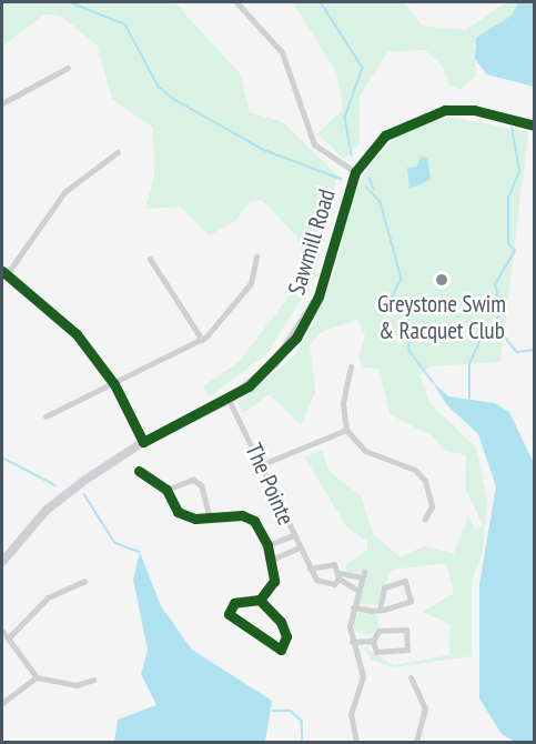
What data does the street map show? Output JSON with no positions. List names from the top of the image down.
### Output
{
  "streets": {
    "street": ["Sawmill Road", "The Pointe"]
  },
  "crossings": [
    ["Sawmill Road", "The Pointe"]
  ],
  "places": ["Greystone Swim & Racquet Club"]
}
